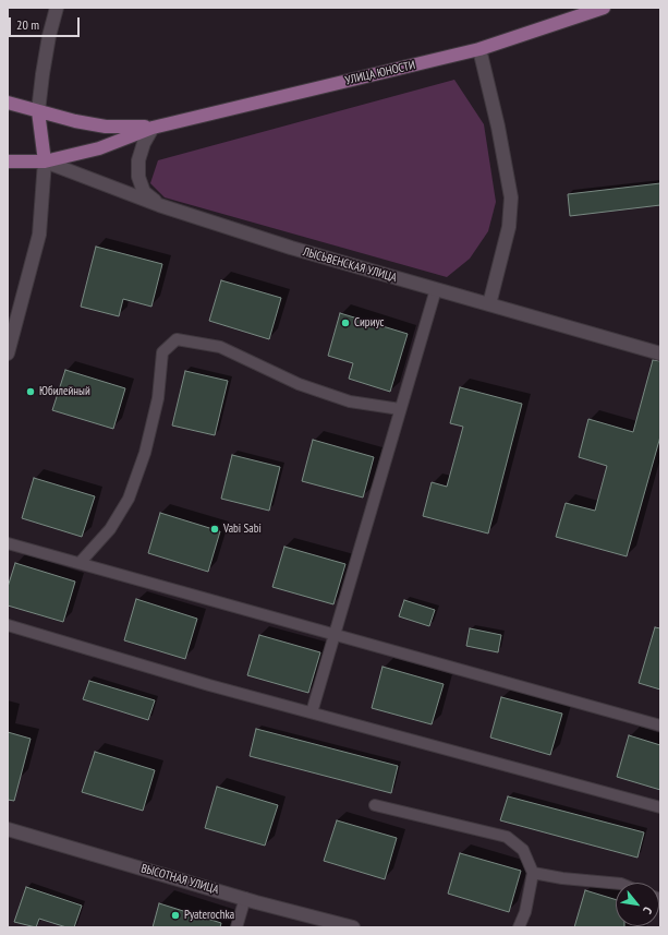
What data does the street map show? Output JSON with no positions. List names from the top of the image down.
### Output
{
  "streets": {
    "main road": ["УЛИЦА ЮНОСТИ", "ЛЫСЬВЕНСКАЯ УЛИЦА"],
    "street": ["ВЫСОТНАЯ УЛИЦА"]
  },
  "crossings": [
    ["УЛИЦА ЮНОСТИ", "ЛЫСЬВЕНСКАЯ УЛИЦА"]
  ],
  "places": [
    "Сириус",
    "Юбилейный",
    "Vabi Sabi",
    "Pyaterochka"
  ],
  "scale_bar": "20 m",
  "north": "bottom right"
}
